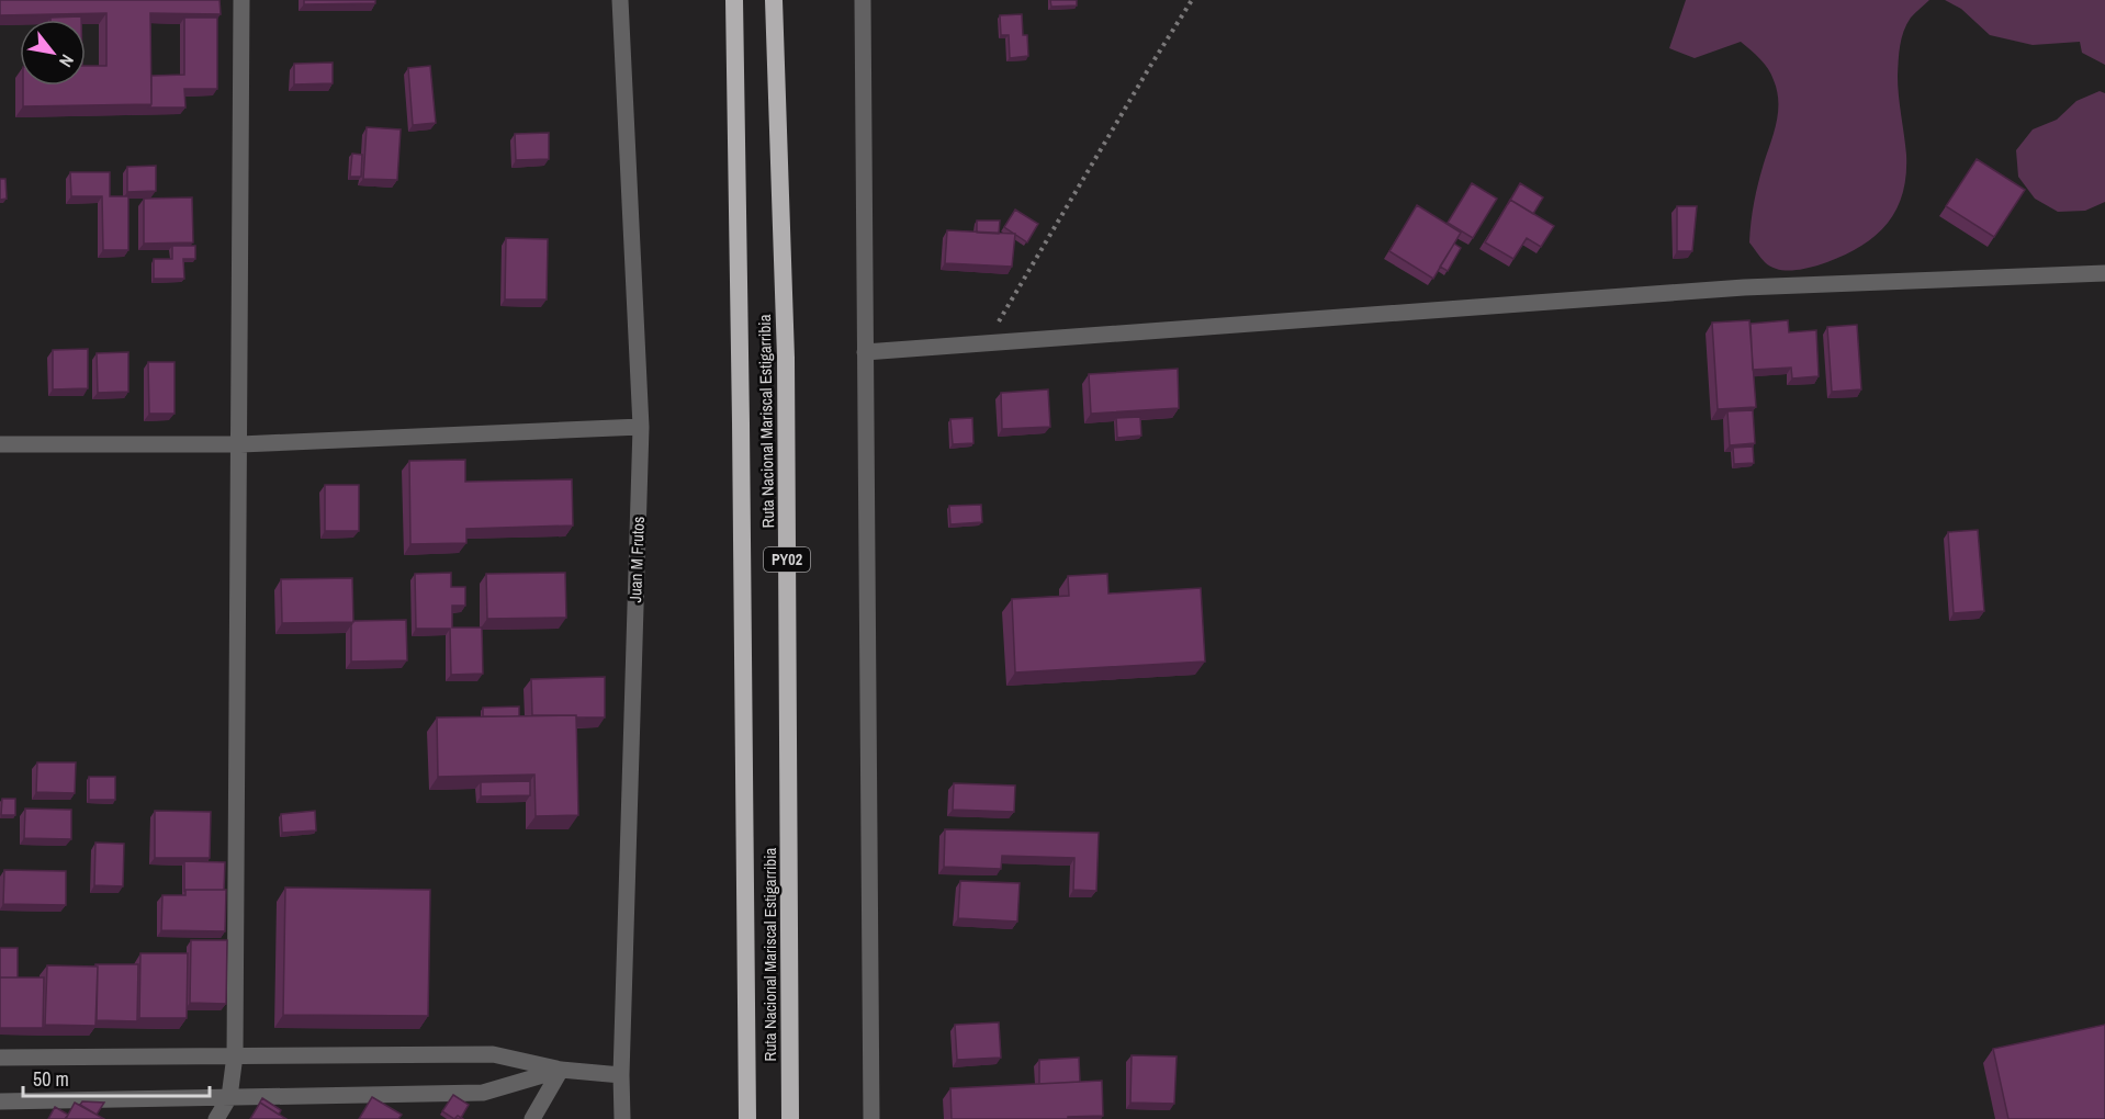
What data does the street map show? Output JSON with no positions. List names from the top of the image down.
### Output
{
  "streets": {
    "highway": ["Ruta Nacional Mariscal Estigarribia", "PY02"],
    "street": ["Juan M Frutos"]
  },
  "scale_bar": "50 m",
  "north": "bottom right"
}
